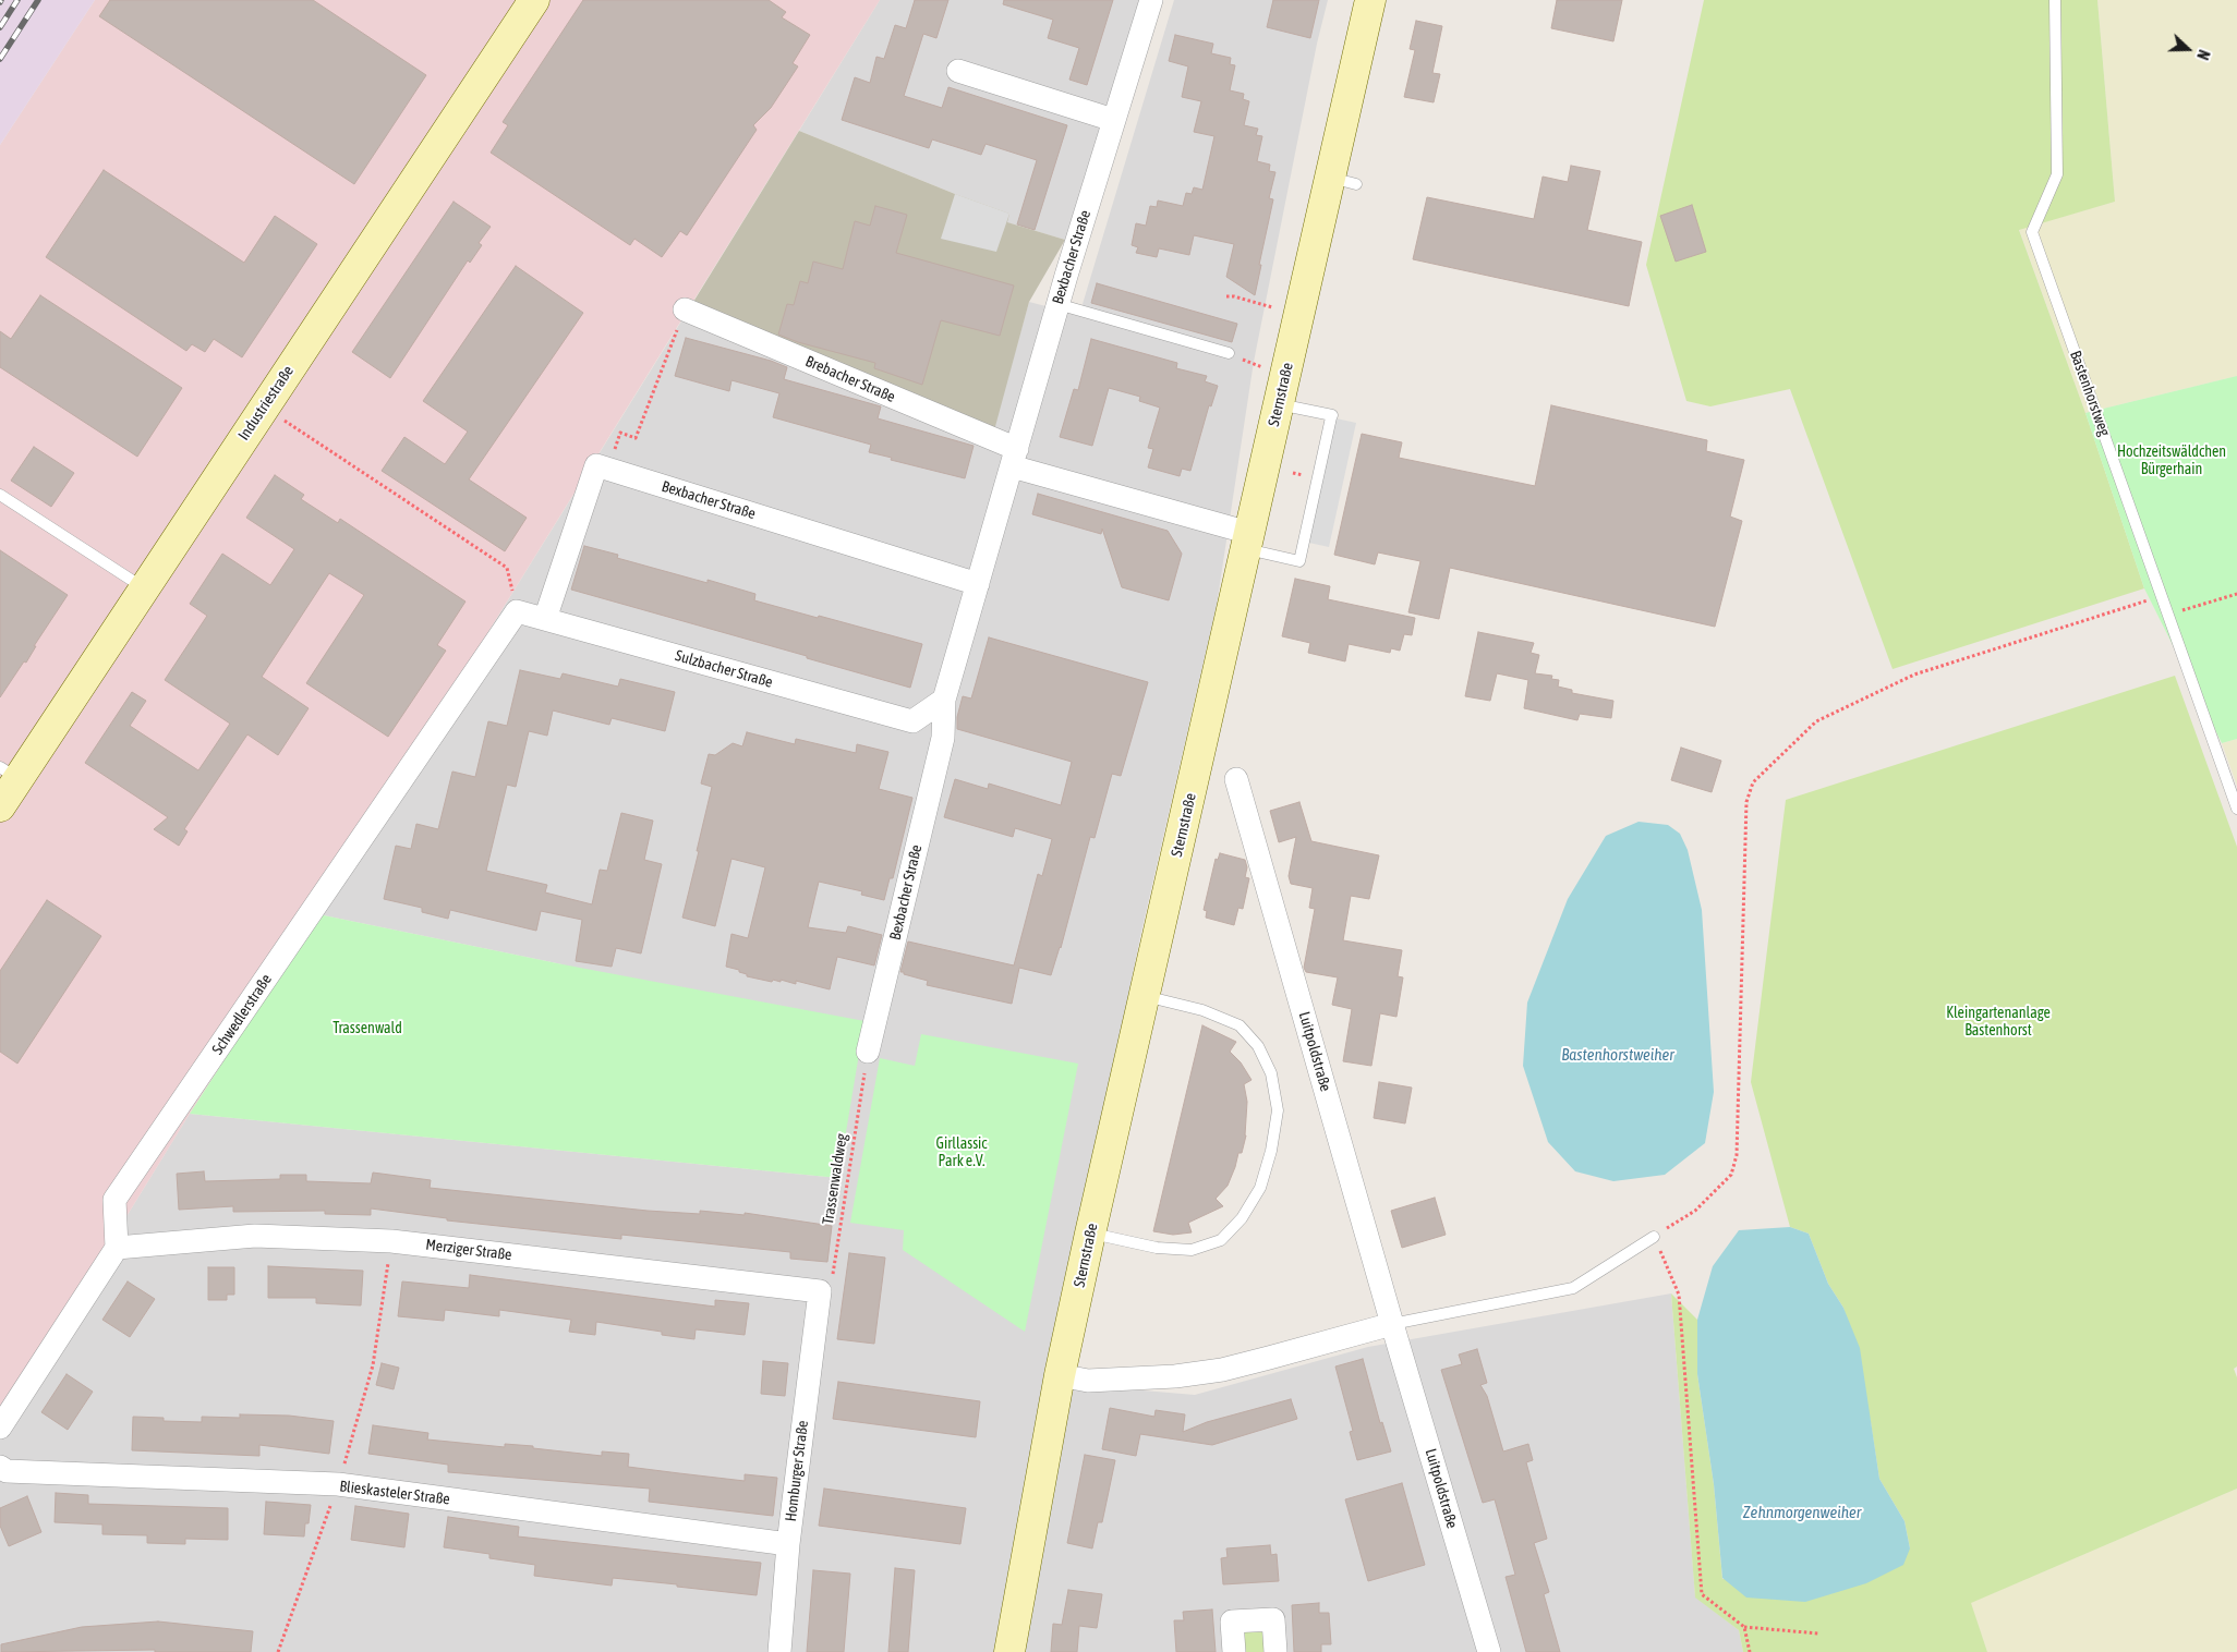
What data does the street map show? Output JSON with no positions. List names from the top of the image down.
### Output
{
  "streets": {
    "main road": ["Sternstraße", "Industriestraße"],
    "street": [
      "Bexbacher Straße",
      "Brebacher Straße",
      "Sulzbacher Straße",
      "Schwedlerstraße",
      "Luitpoldstraße",
      "Merziger Straße",
      "Homburger Straße",
      "Blieskasteler Straße"
    ],
    "lane": ["Bastenhorstweg"],
    "path": ["Trassenwaldweg"]
  },
  "crossings": [
    ["Bexbacher Straße", "Brebacher Straße"],
    ["Bexbacher Straße", "Sulzbacher Straße"],
    ["Bexbacher Straße", "Trassenwaldweg"],
    ["Brebacher Straße", "Sternstraße"],
    ["Sulzbacher Straße", "Schwedlerstraße"],
    ["Schwedlerstraße", "Merziger Straße"],
    ["Trassenwaldweg", "Merziger Straße"],
    ["Trassenwaldweg", "Homburger Straße"],
    ["Merziger Straße", "Homburger Straße"],
    ["Homburger Straße", "Blieskasteler Straße"]
  ],
  "water": ["Bastenhorstweiher", "Zehnmorgenweiher"],
  "parks": [
    "Hochzeitswäldchen Bürgerhain",
    "Kleingartenanlage Bastenhorst",
    "Trassenwald",
    "Girllassic Park e.V."
  ],
  "north": "right"
}
